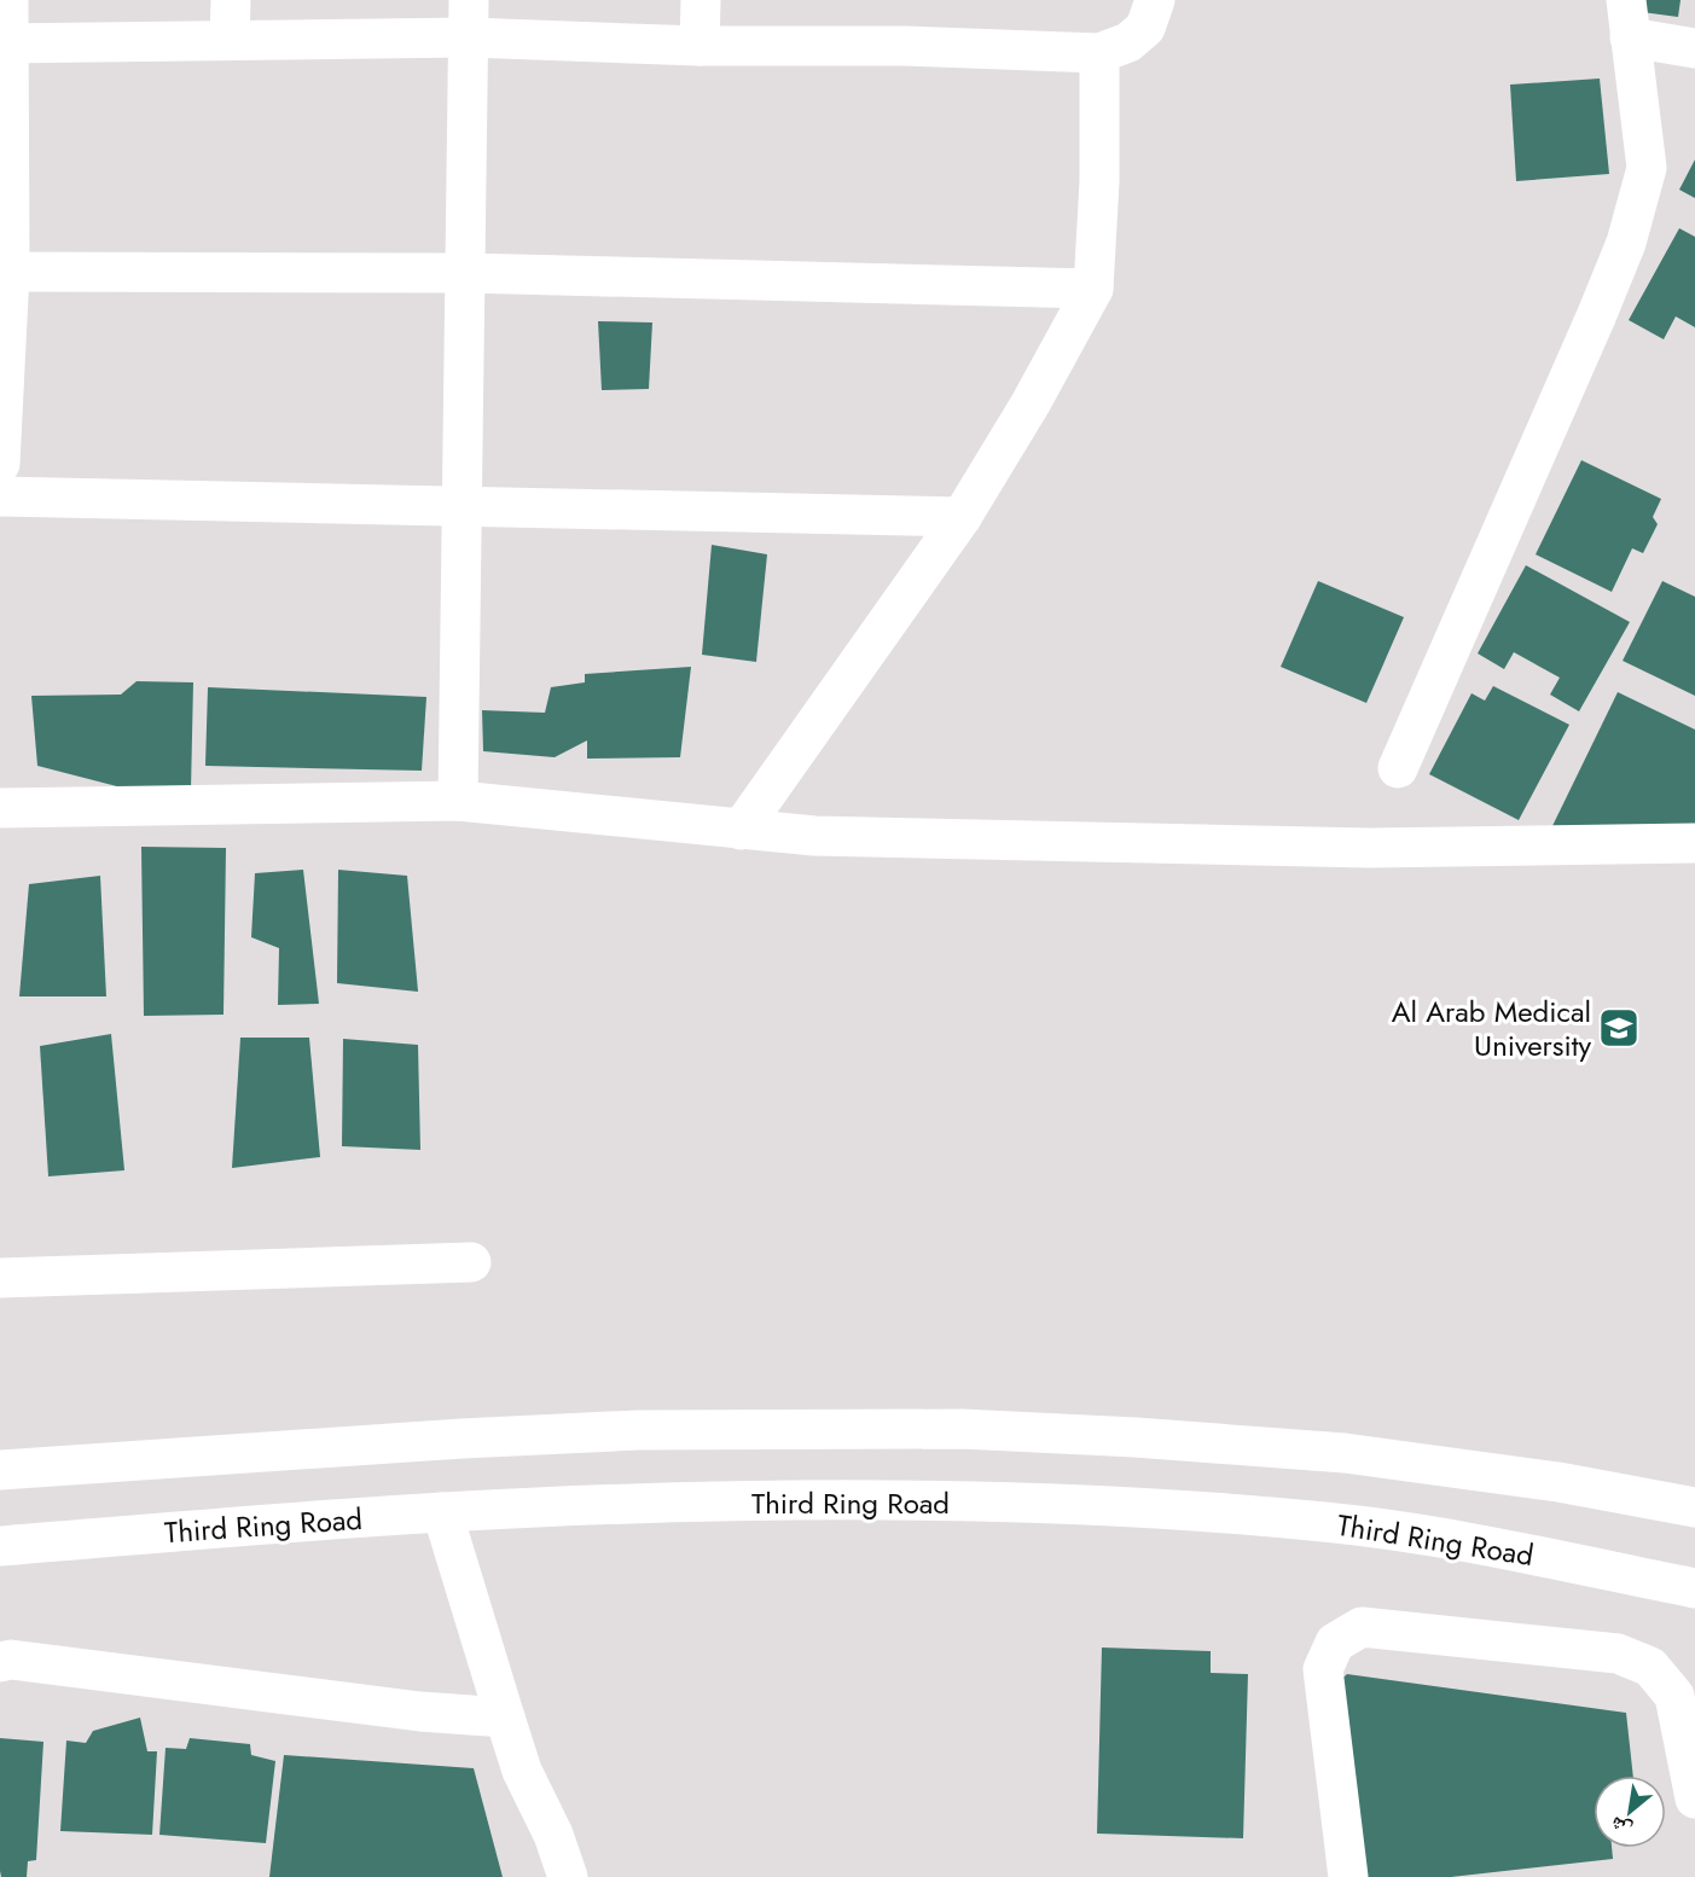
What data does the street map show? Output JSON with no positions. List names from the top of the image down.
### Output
{
  "streets": {
    "main road": ["Third Ring Road"]
  },
  "places": {
    "school or university": ["Al Arab Medical University"]
  },
  "north": "bottom left"
}
